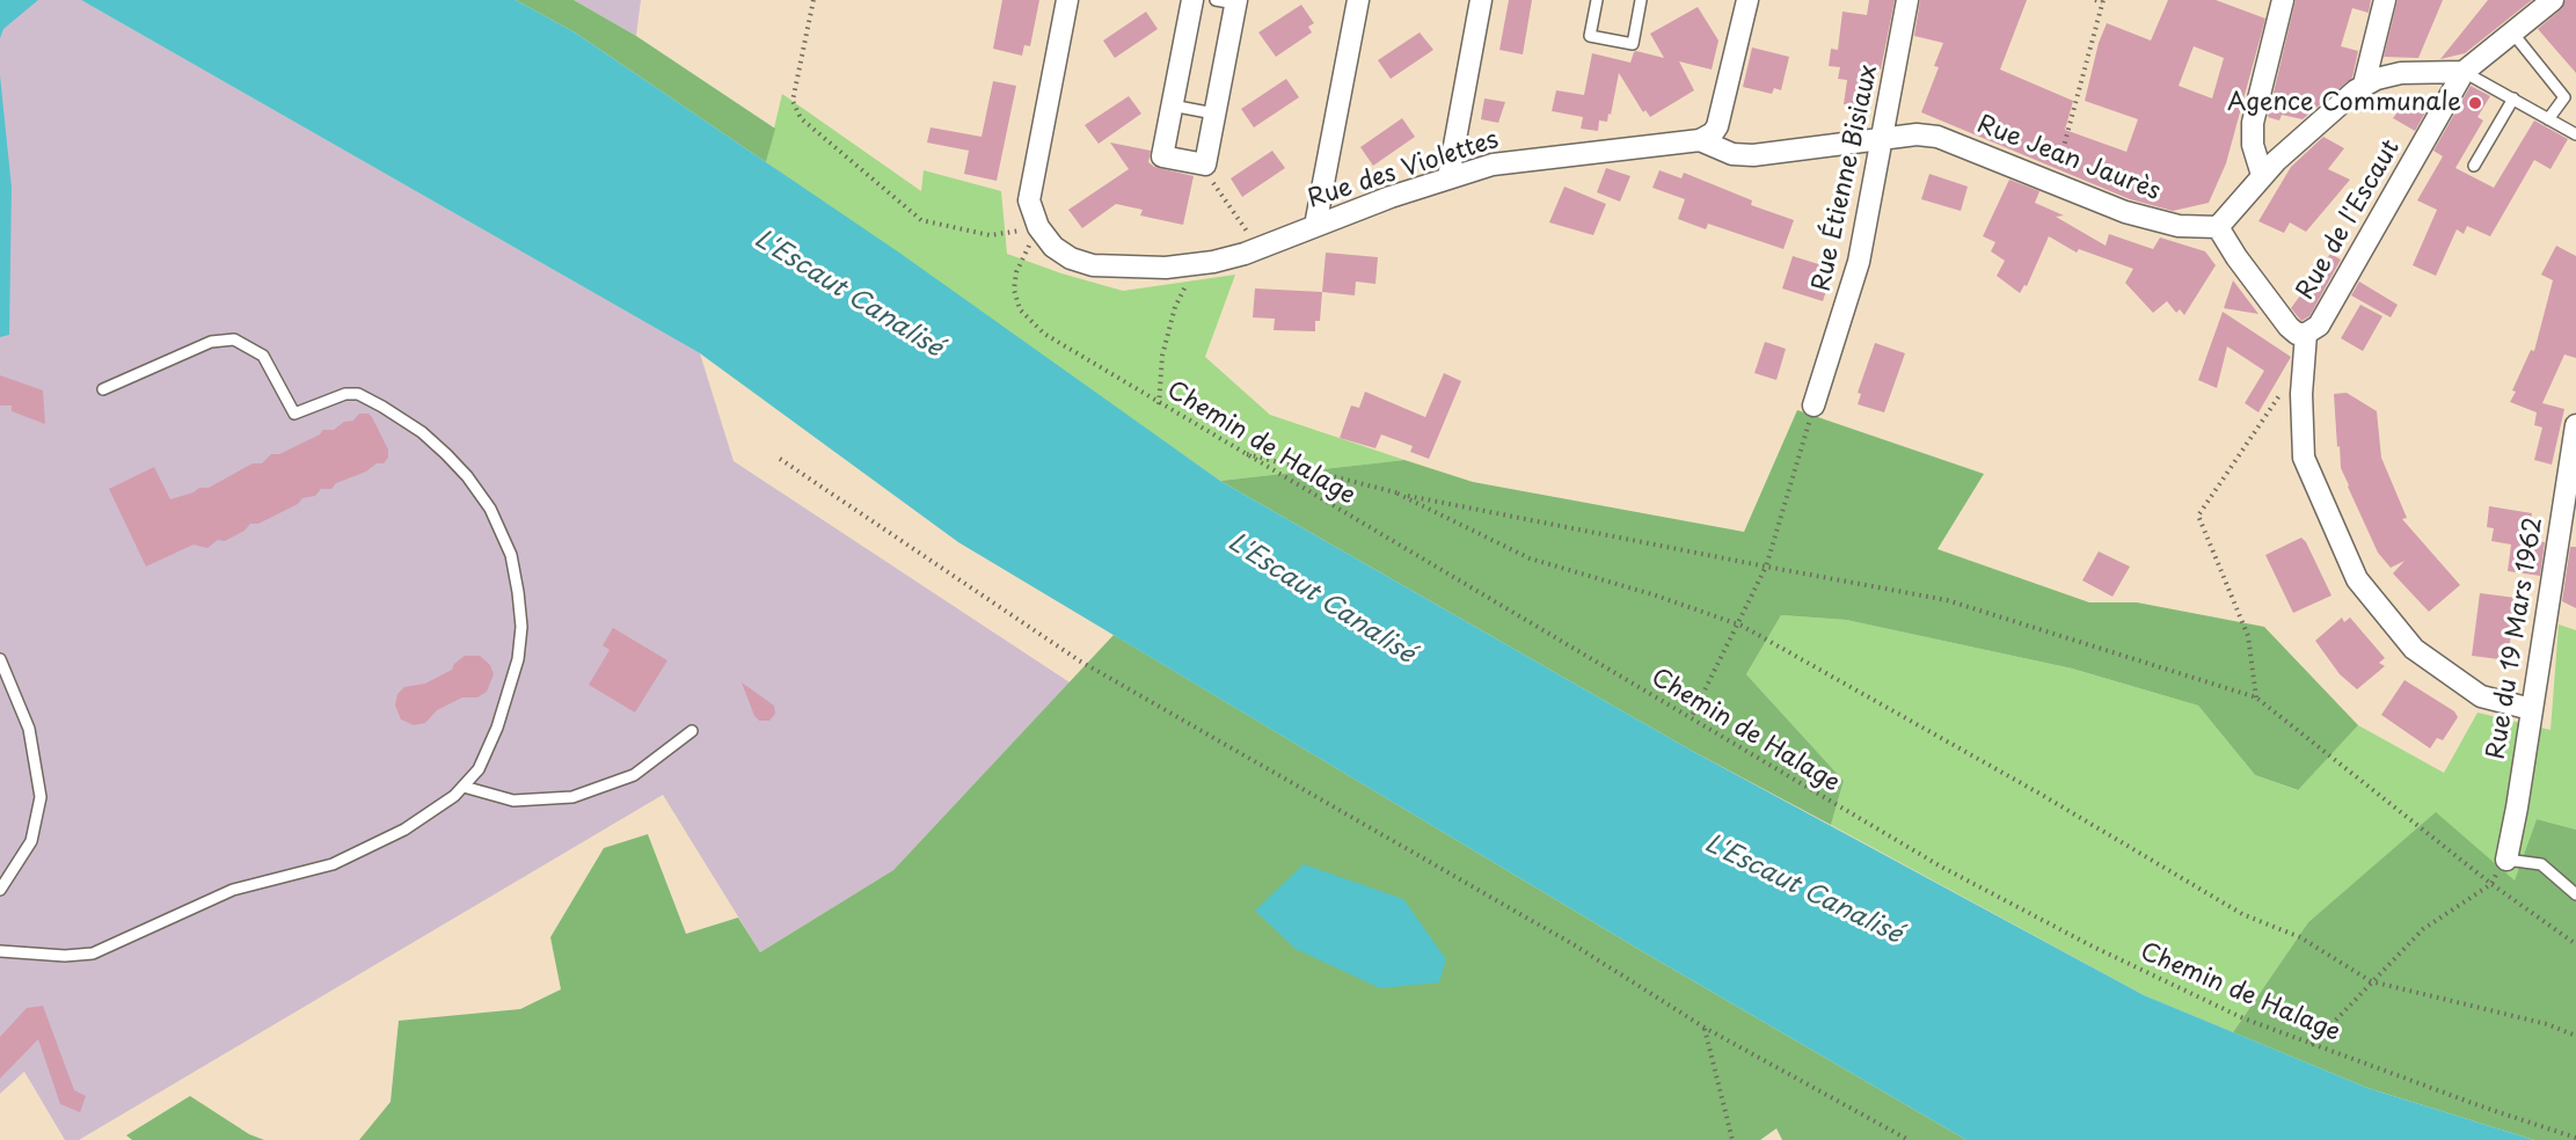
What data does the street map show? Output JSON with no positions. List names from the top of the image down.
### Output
{
  "streets": {
    "street": [
      "Rue Jean Jaurès",
      "Rue des Violettes",
      "Rue Étienne Bisiaux",
      "Rue de l'Escaut",
      "Rue du 19 Mars 1962"
    ],
    "path": ["Chemin de Halage"]
  },
  "crossings": [
    ["Rue Jean Jaurès", "Rue des Violettes"],
    ["Rue Jean Jaurès", "Rue Étienne Bisiaux"],
    ["Rue des Violettes", "Rue Étienne Bisiaux"],
    ["Rue des Violettes", "Chemin de Halage"],
    ["Rue de l'Escaut", "Rue du 19 Mars 1962"]
  ],
  "water": ["L'Escaut Canalisé"],
  "places": ["Agence Communale"]
}
